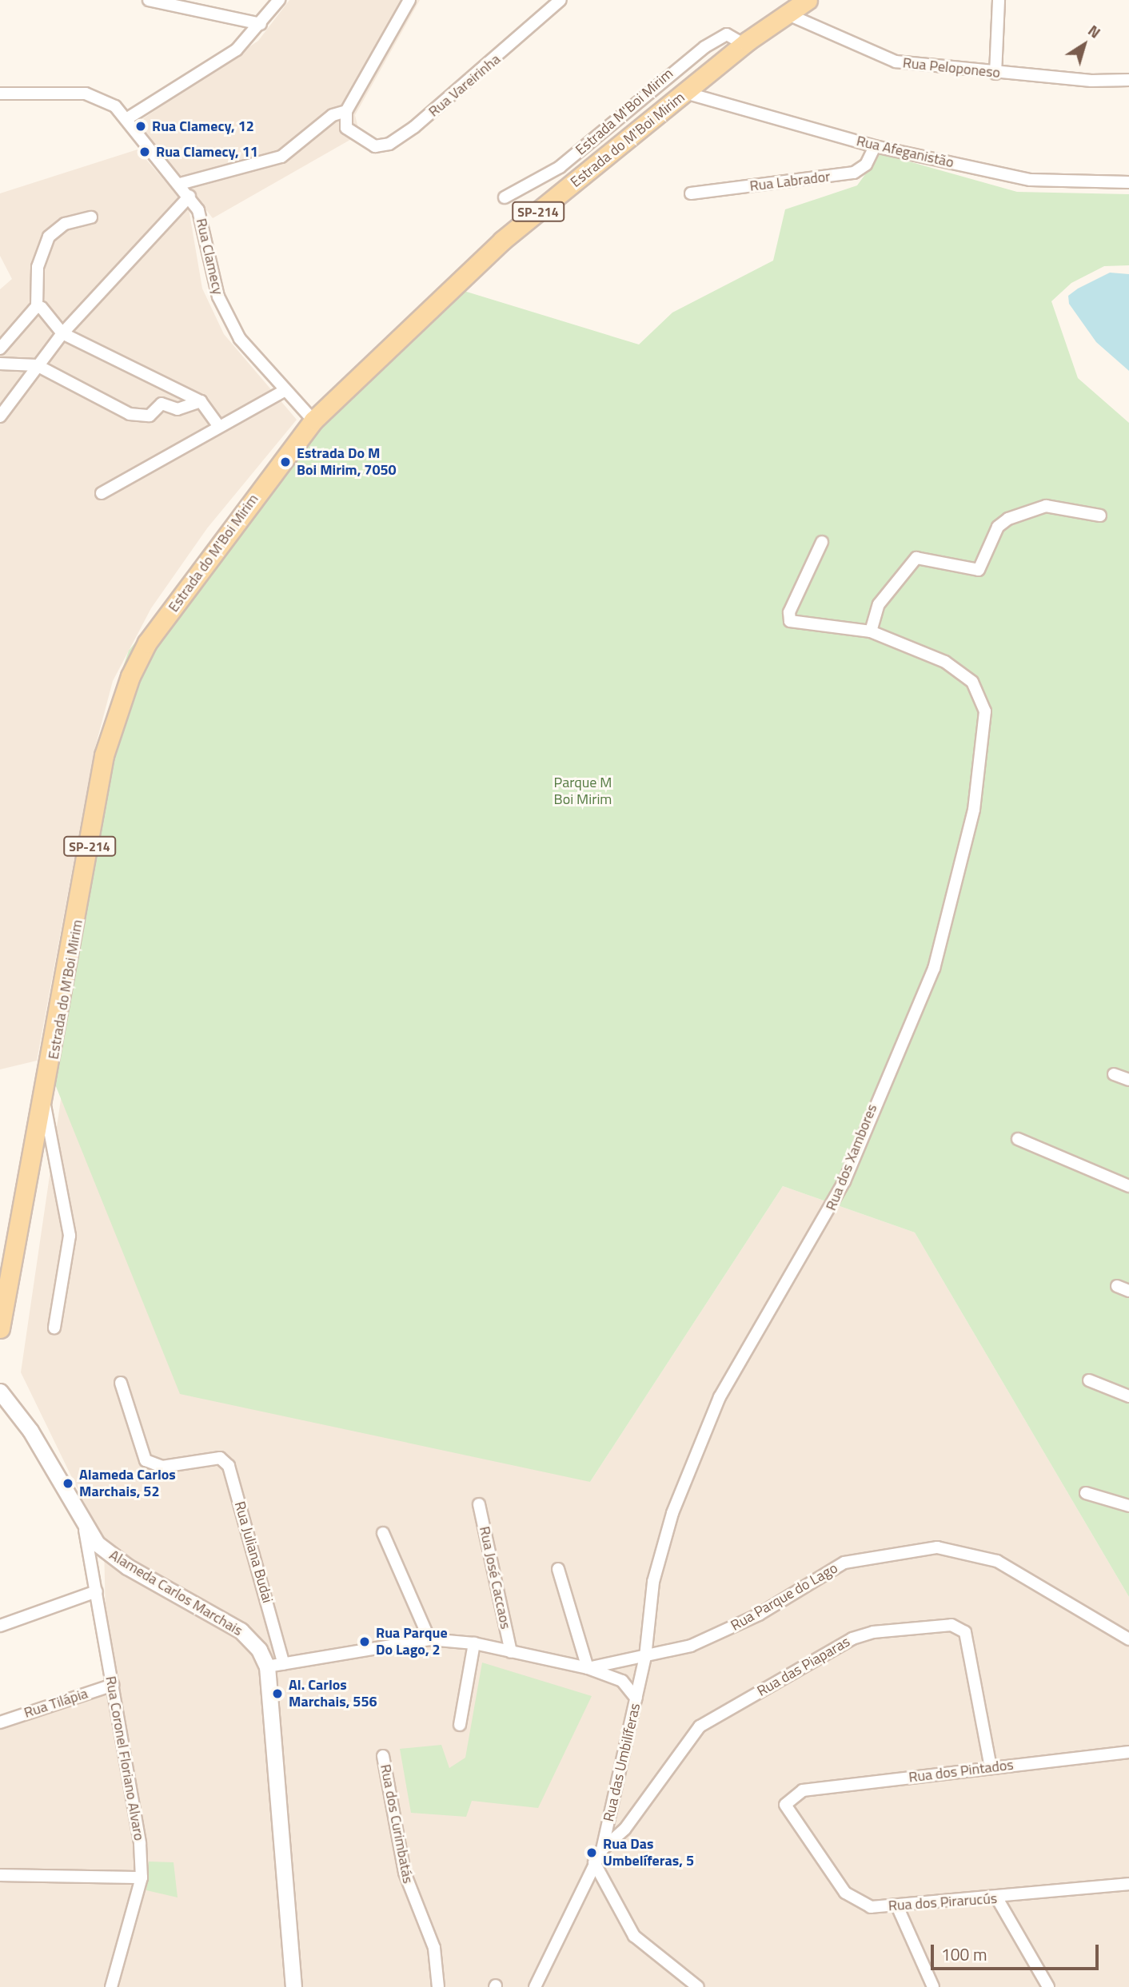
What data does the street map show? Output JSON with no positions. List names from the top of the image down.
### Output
{
  "streets": {
    "main road": ["Estrada do M'Boi Mirim", "SP-214"],
    "street": [
      "Rua Peloponeso",
      "Rua Vareirinha",
      "Estrada M'Boi Mirim",
      "Rua Afeganistão",
      "Rua Labrador",
      "Rua Clamecy",
      "Rua dos Xambores",
      "Rua Juliana Budai",
      "Rua José Caccaos",
      "Alameda Carlos Marchais",
      "Rua Parque do Lago",
      "Rua das Piaparas",
      "Rua Tilápia",
      "Rua Coronel Floriano Alvaro",
      "Rua das Umbilíferas",
      "Rua dos Pintados",
      "Rua dos Curimbatás",
      "Rua dos Pirarucús"
    ]
  },
  "crossings": [
    ["Rua Peloponeso", "Estrada do M'Boi Mirim"],
    ["Estrada M'Boi Mirim", "Estrada do M'Boi Mirim"],
    ["Estrada do M'Boi Mirim", "Rua Afeganistão"],
    ["Estrada do M'Boi Mirim", "Rua Clamecy"],
    ["Rua Afeganistão", "Rua Labrador"],
    ["Rua dos Xambores", "Rua Parque do Lago"],
    ["Rua dos Xambores", "Rua das Umbilíferas"],
    ["Rua Juliana Budai", "Rua Parque do Lago"],
    ["Rua José Caccaos", "Rua Parque do Lago"],
    ["Alameda Carlos Marchais", "Rua Parque do Lago"],
    ["Alameda Carlos Marchais", "Rua Coronel Floriano Alvaro"],
    ["Rua Parque do Lago", "Rua das Umbilíferas"],
    ["Rua das Piaparas", "Rua das Umbilíferas"],
    ["Rua das Piaparas", "Rua dos Pintados"],
    ["Rua Tilápia", "Rua Coronel Floriano Alvaro"],
    ["Rua dos Pintados", "Rua dos Pirarucús"]
  ],
  "parks": ["Parque M Boi Mirim"],
  "places": [
    "Rua Clamecy, 12",
    "Rua Clamecy, 11",
    "Estrada Do M Boi Mirim, 7050",
    "Alameda Carlos Marchais, 52",
    "Rua Parque Do Lago, 2",
    "Al. Carlos Marchais, 556",
    "Rua Das Umbelíferas, 5"
  ],
  "scale_bar": "100 m",
  "north": "top right"
}
